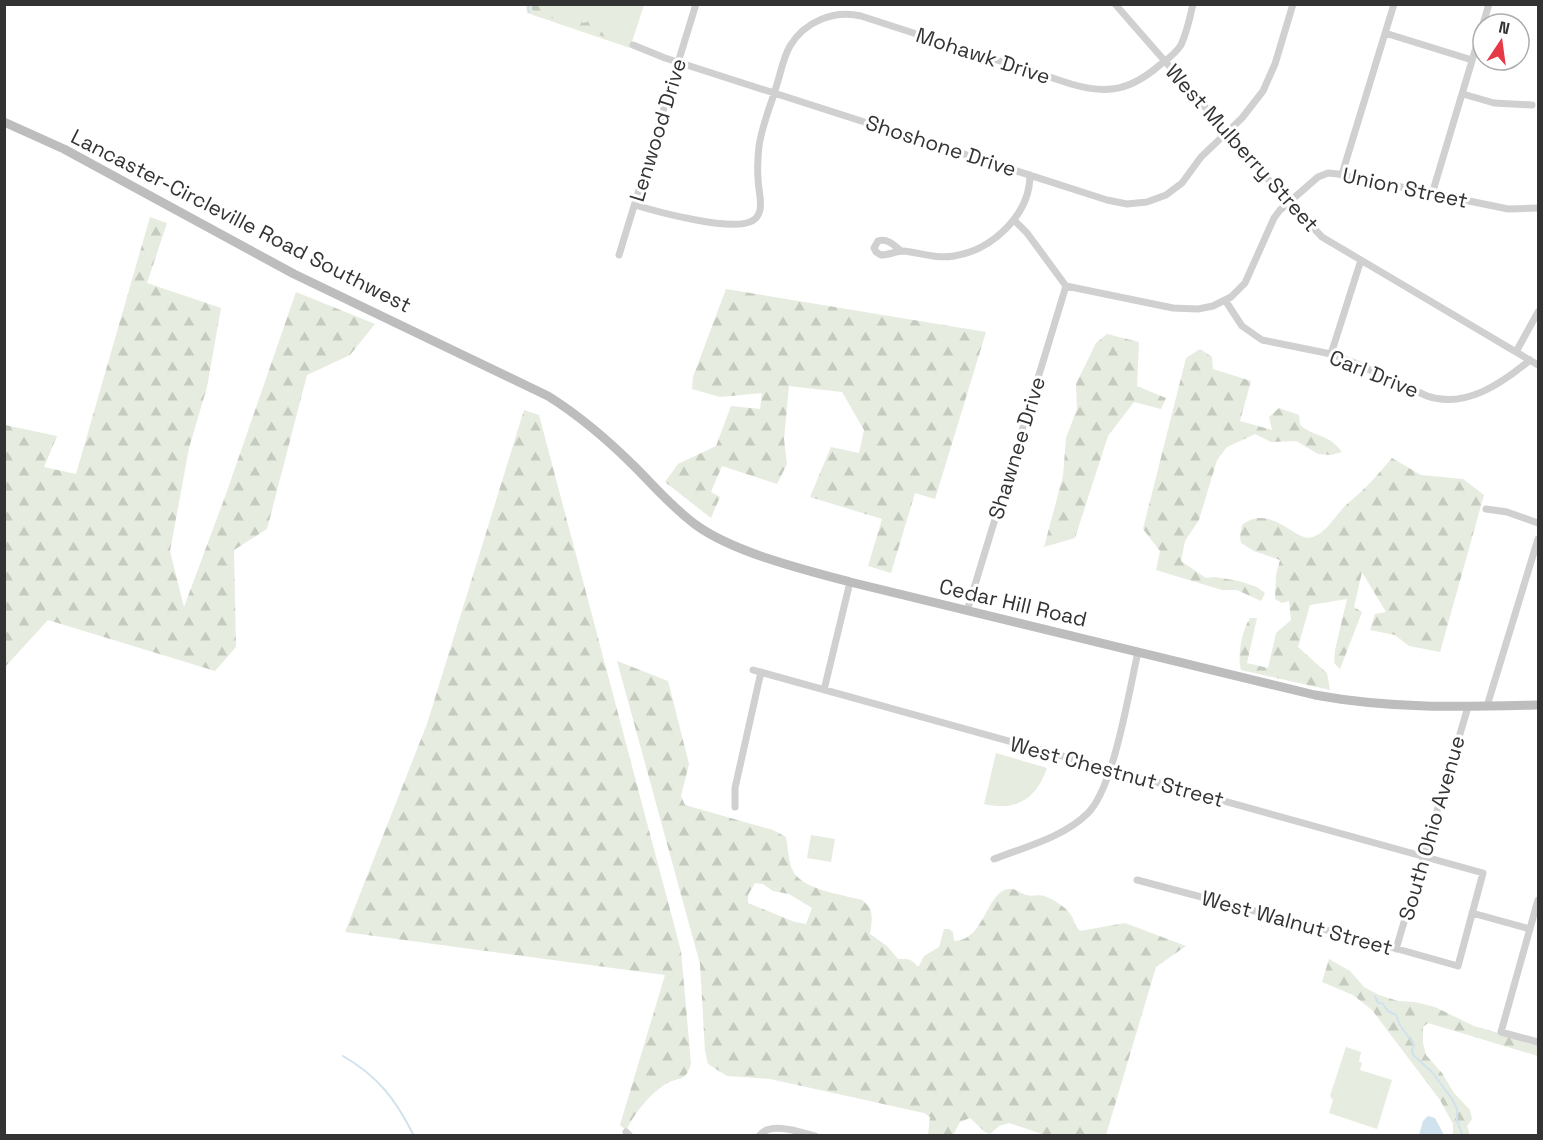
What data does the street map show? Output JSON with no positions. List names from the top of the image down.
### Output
{
  "streets": {
    "main road": ["Lancaster-Circleville Road Southwest", "Cedar Hill Road"],
    "street": [
      "Mohawk Drive",
      "Lenwood Drive",
      "Shoshone Drive",
      "West Mulberry Street",
      "Union Street",
      "Carl Drive",
      "Shawnee Drive",
      "West Chestnut Street",
      "South Ohio Avenue",
      "West Walnut Street"
    ]
  },
  "crossings": [
    ["Mohawk Drive", "Lenwood Drive"],
    ["Mohawk Drive", "Shoshone Drive"],
    ["Mohawk Drive", "West Mulberry Street"],
    ["Lenwood Drive", "Shoshone Drive"],
    ["Shoshone Drive", "West Mulberry Street"],
    ["West Mulberry Street", "Union Street"],
    ["West Mulberry Street", "Carl Drive"],
    ["Union Street", "Carl Drive"],
    ["Union Street", "Shawnee Drive"],
    ["Lancaster-Circleville Road Southwest", "Cedar Hill Road"],
    ["Shawnee Drive", "Cedar Hill Road"],
    ["Cedar Hill Road", "South Ohio Avenue"],
    ["West Chestnut Street", "South Ohio Avenue"],
    ["West Chestnut Street", "West Walnut Street"],
    ["South Ohio Avenue", "West Walnut Street"]
  ],
  "north": "top"
}
